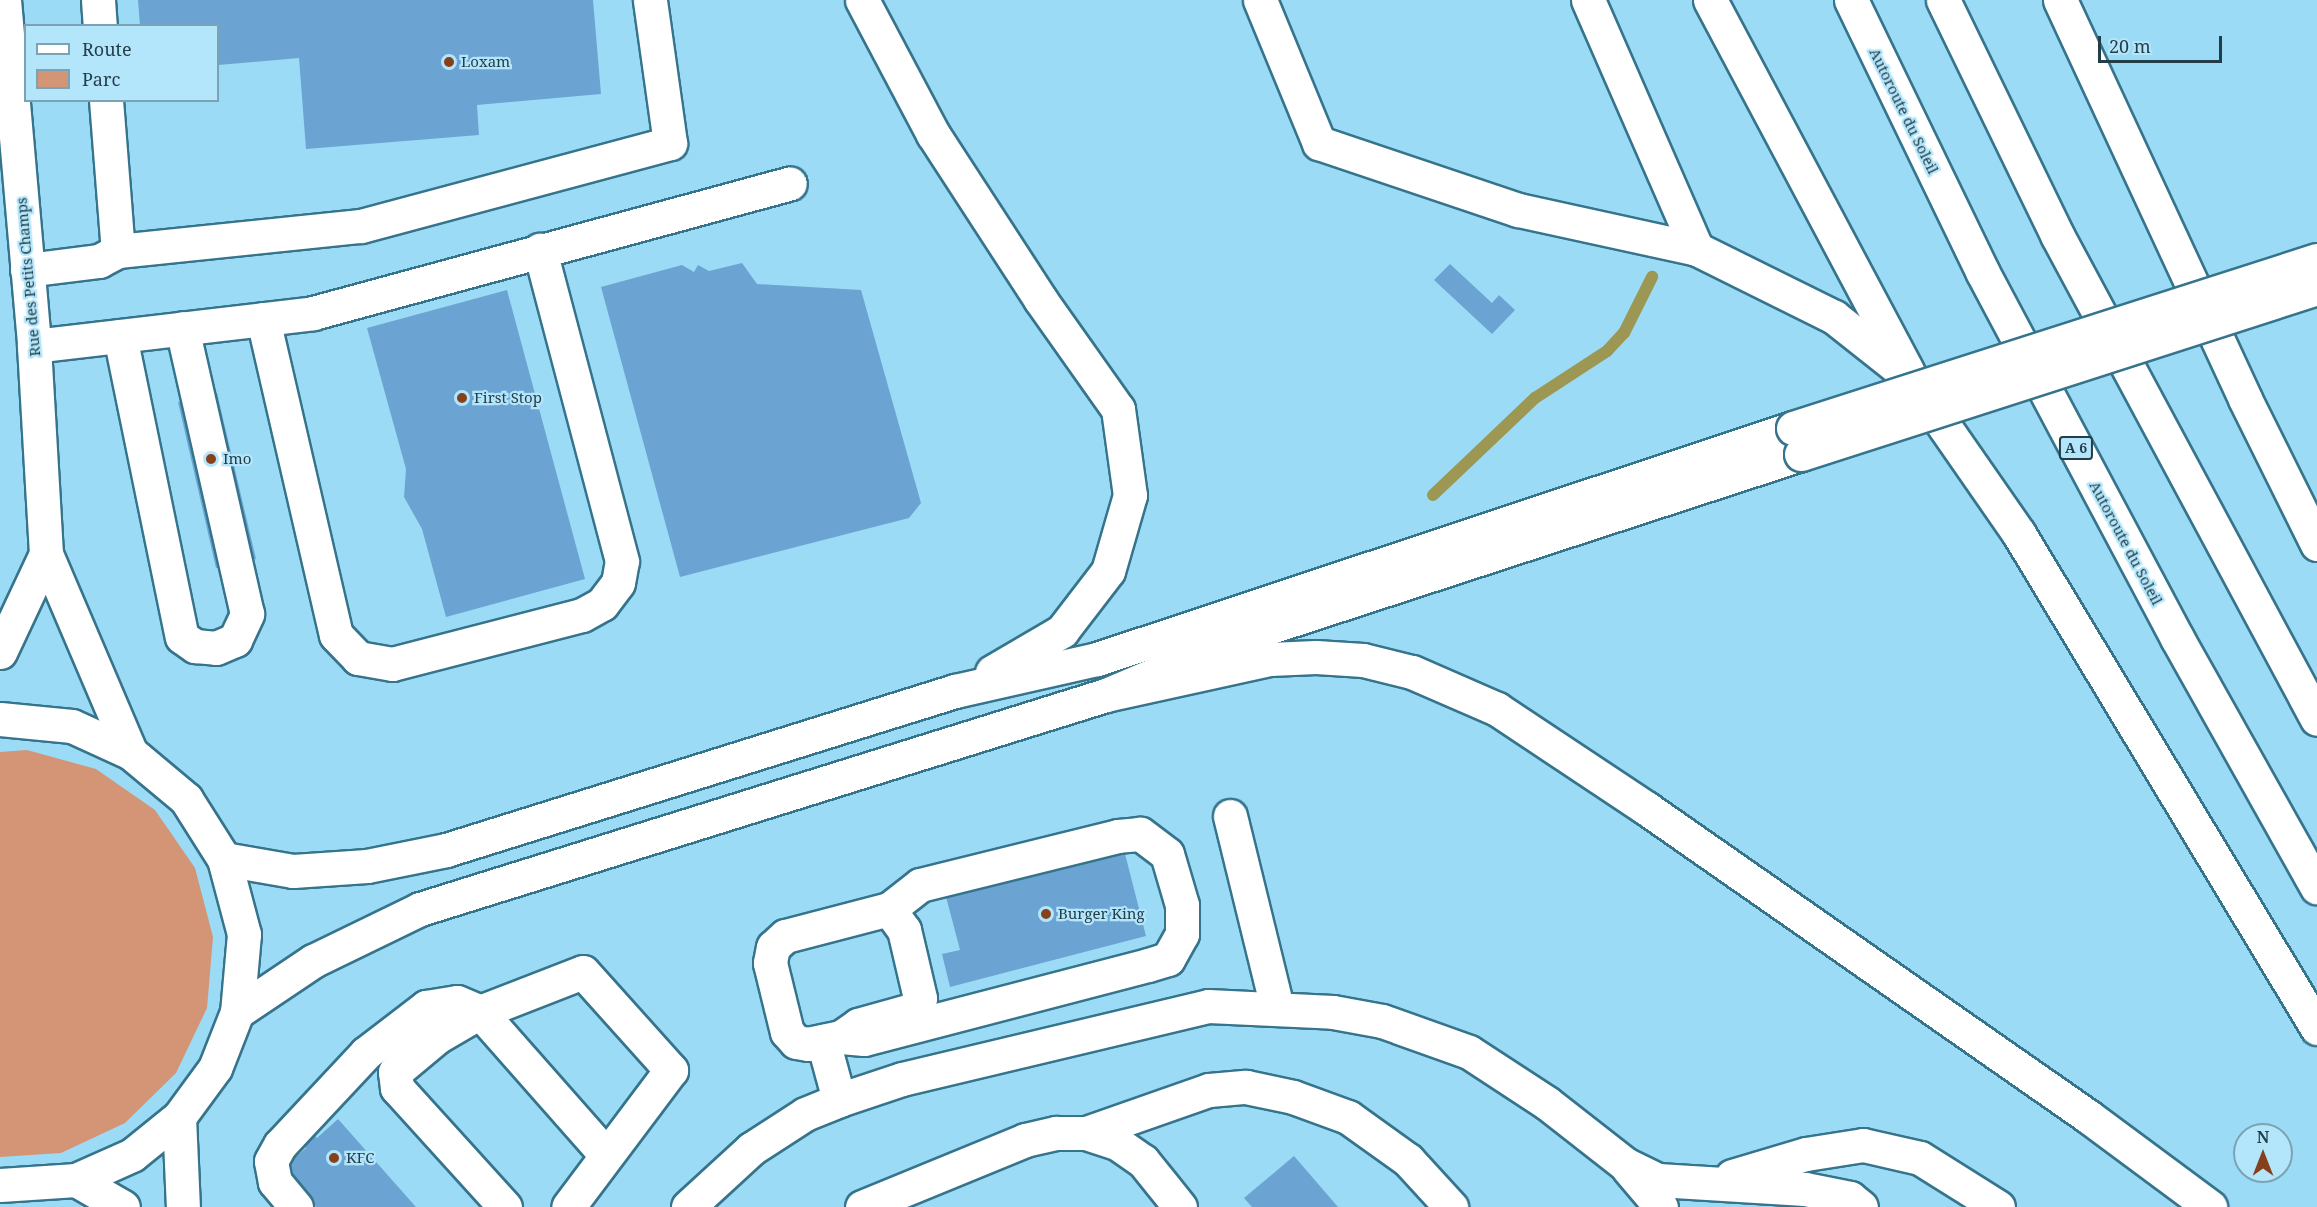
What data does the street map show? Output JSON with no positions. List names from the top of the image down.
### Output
{
  "streets": {
    "main road": ["Autoroute du Soleil", "Rue des Petits Champs", "A 6"]
  },
  "places": [
    "Loxam",
    "First Stop",
    "Imo",
    "Burger King",
    "KFC"
  ],
  "legend": ["Route", "Parc"],
  "scale_bar": "20 m",
  "north": "top"
}
